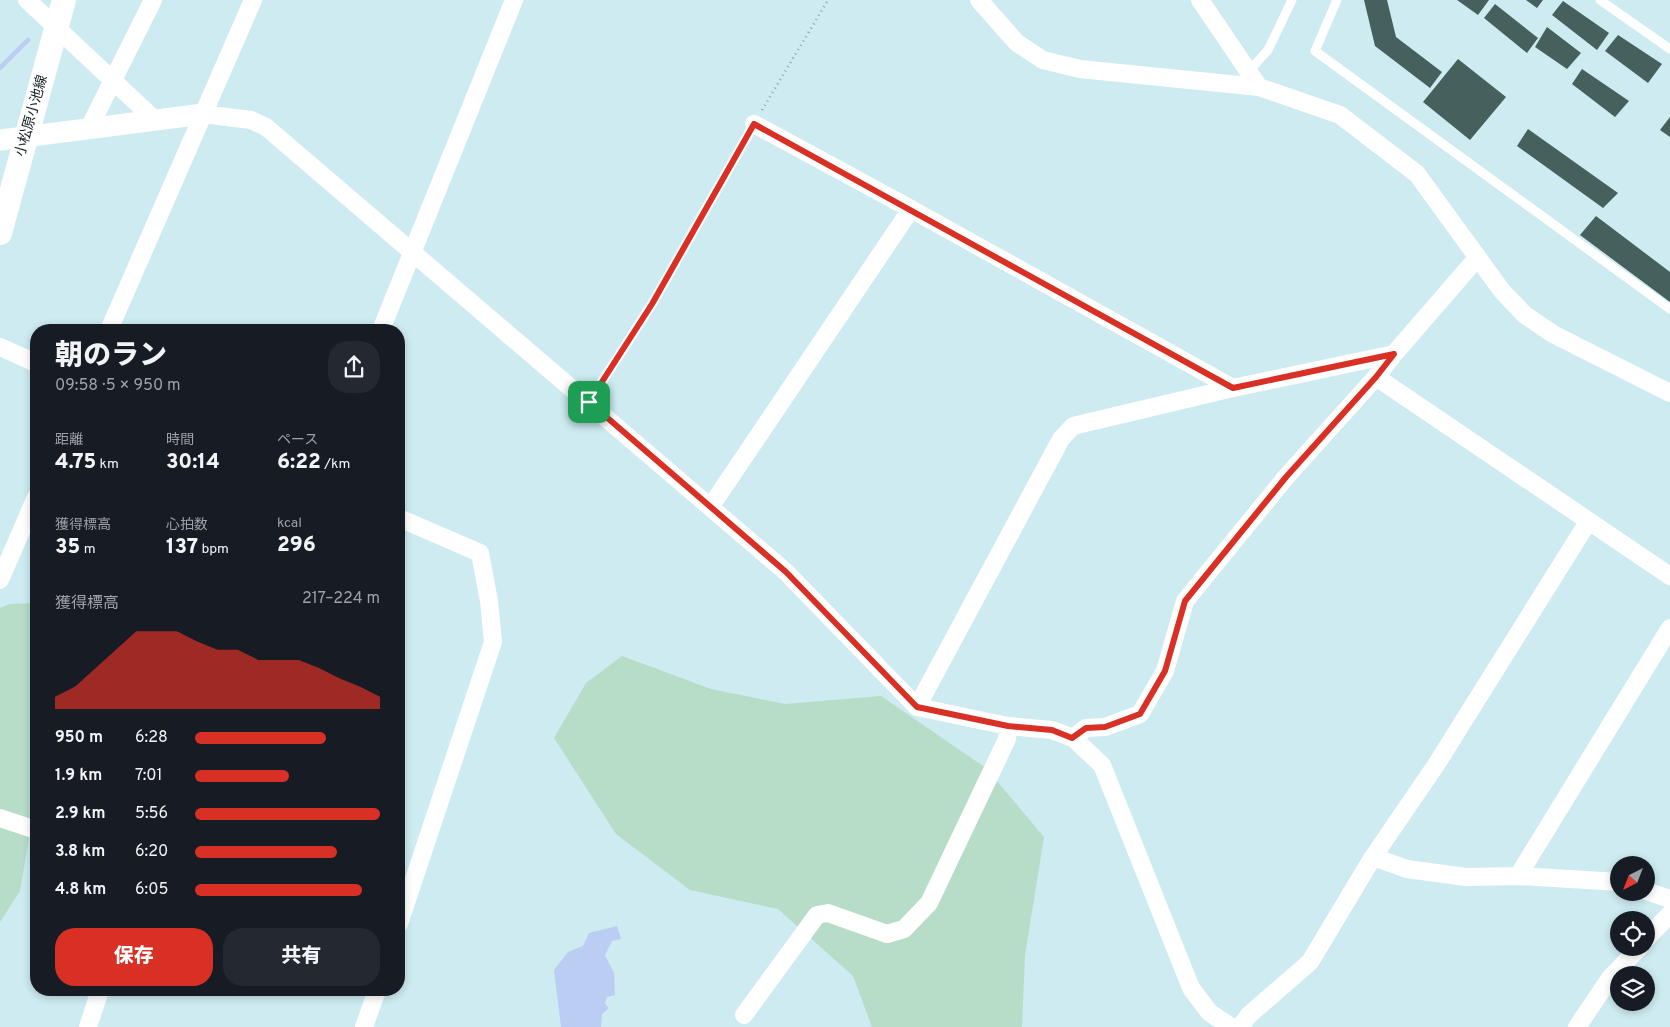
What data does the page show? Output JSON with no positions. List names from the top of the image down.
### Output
{
  "streets": {
    "main road": ["小松原小池線"]
  },
  "north": "bottom left",
  "page": {
    "heading": ["朝のラン", "09:58 · 5 × 950 m"],
    "stats": [
      ["距離", "4.75 km"],
      ["時間", "30:14"],
      ["ペース", "6:22 /km"],
      ["獲得標高", "35 m"],
      ["心拍数", "137 bpm"],
      ["kcal", "296"]
    ],
    "chart": ["獲得標高", "217–224 m"],
    "list": [
      {
        "name": "950 m",
        "note": "6:28"
      },
      {
        "name": "1.9 km",
        "note": "7:01"
      },
      {
        "name": "2.9 km",
        "note": "5:56"
      },
      {
        "name": "3.8 km",
        "note": "6:20"
      },
      {
        "name": "4.8 km",
        "note": "6:05"
      }
    ],
    "buttons": ["保存", "共有"]
  }
}
